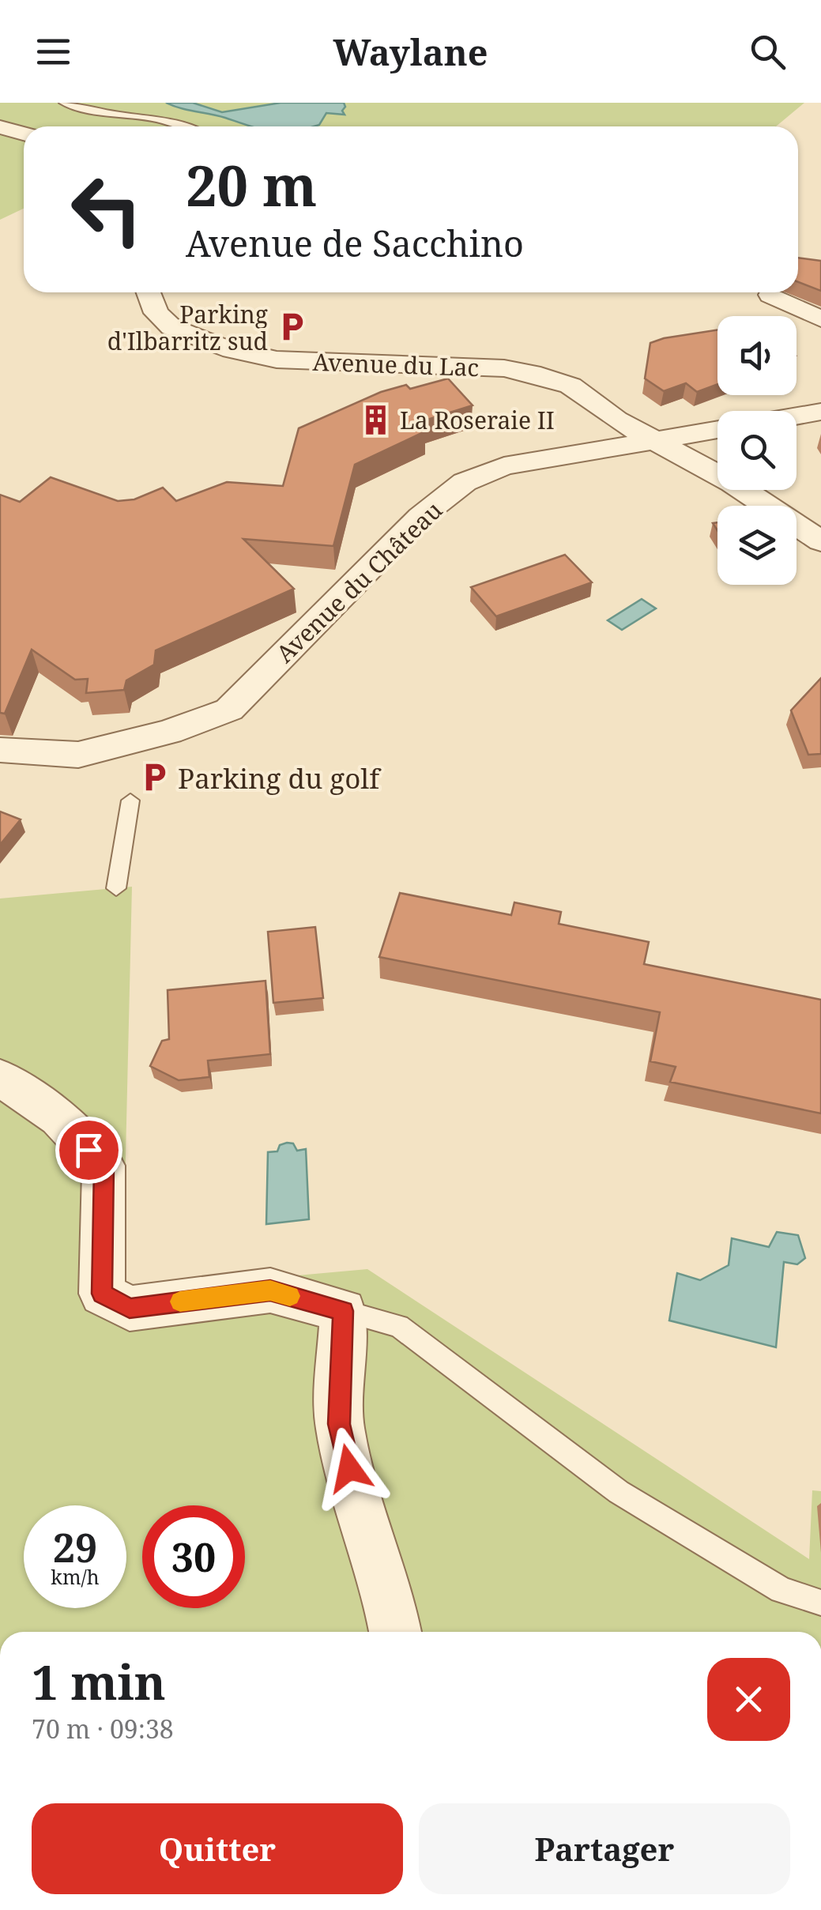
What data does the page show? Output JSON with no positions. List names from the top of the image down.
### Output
{
  "streets": {
    "street": ["Avenue du Lac", "Avenue du Château"]
  },
  "crossings": [
    ["Avenue du Lac", "Avenue du Château"]
  ],
  "places": {
    "parking": ["Parking d'Ilbarritz sud", "Parking du golf"],
    "building": ["La Roseraie II"]
  },
  "page": {
    "header": "Waylane",
    "turn": ["20 m", "Avenue de Sacchino"],
    "speed": "29 km/h",
    "limit": "30",
    "heading": ["1 min", "70 m · 09:38"],
    "buttons": ["Quitter", "Partager"]
  }
}
